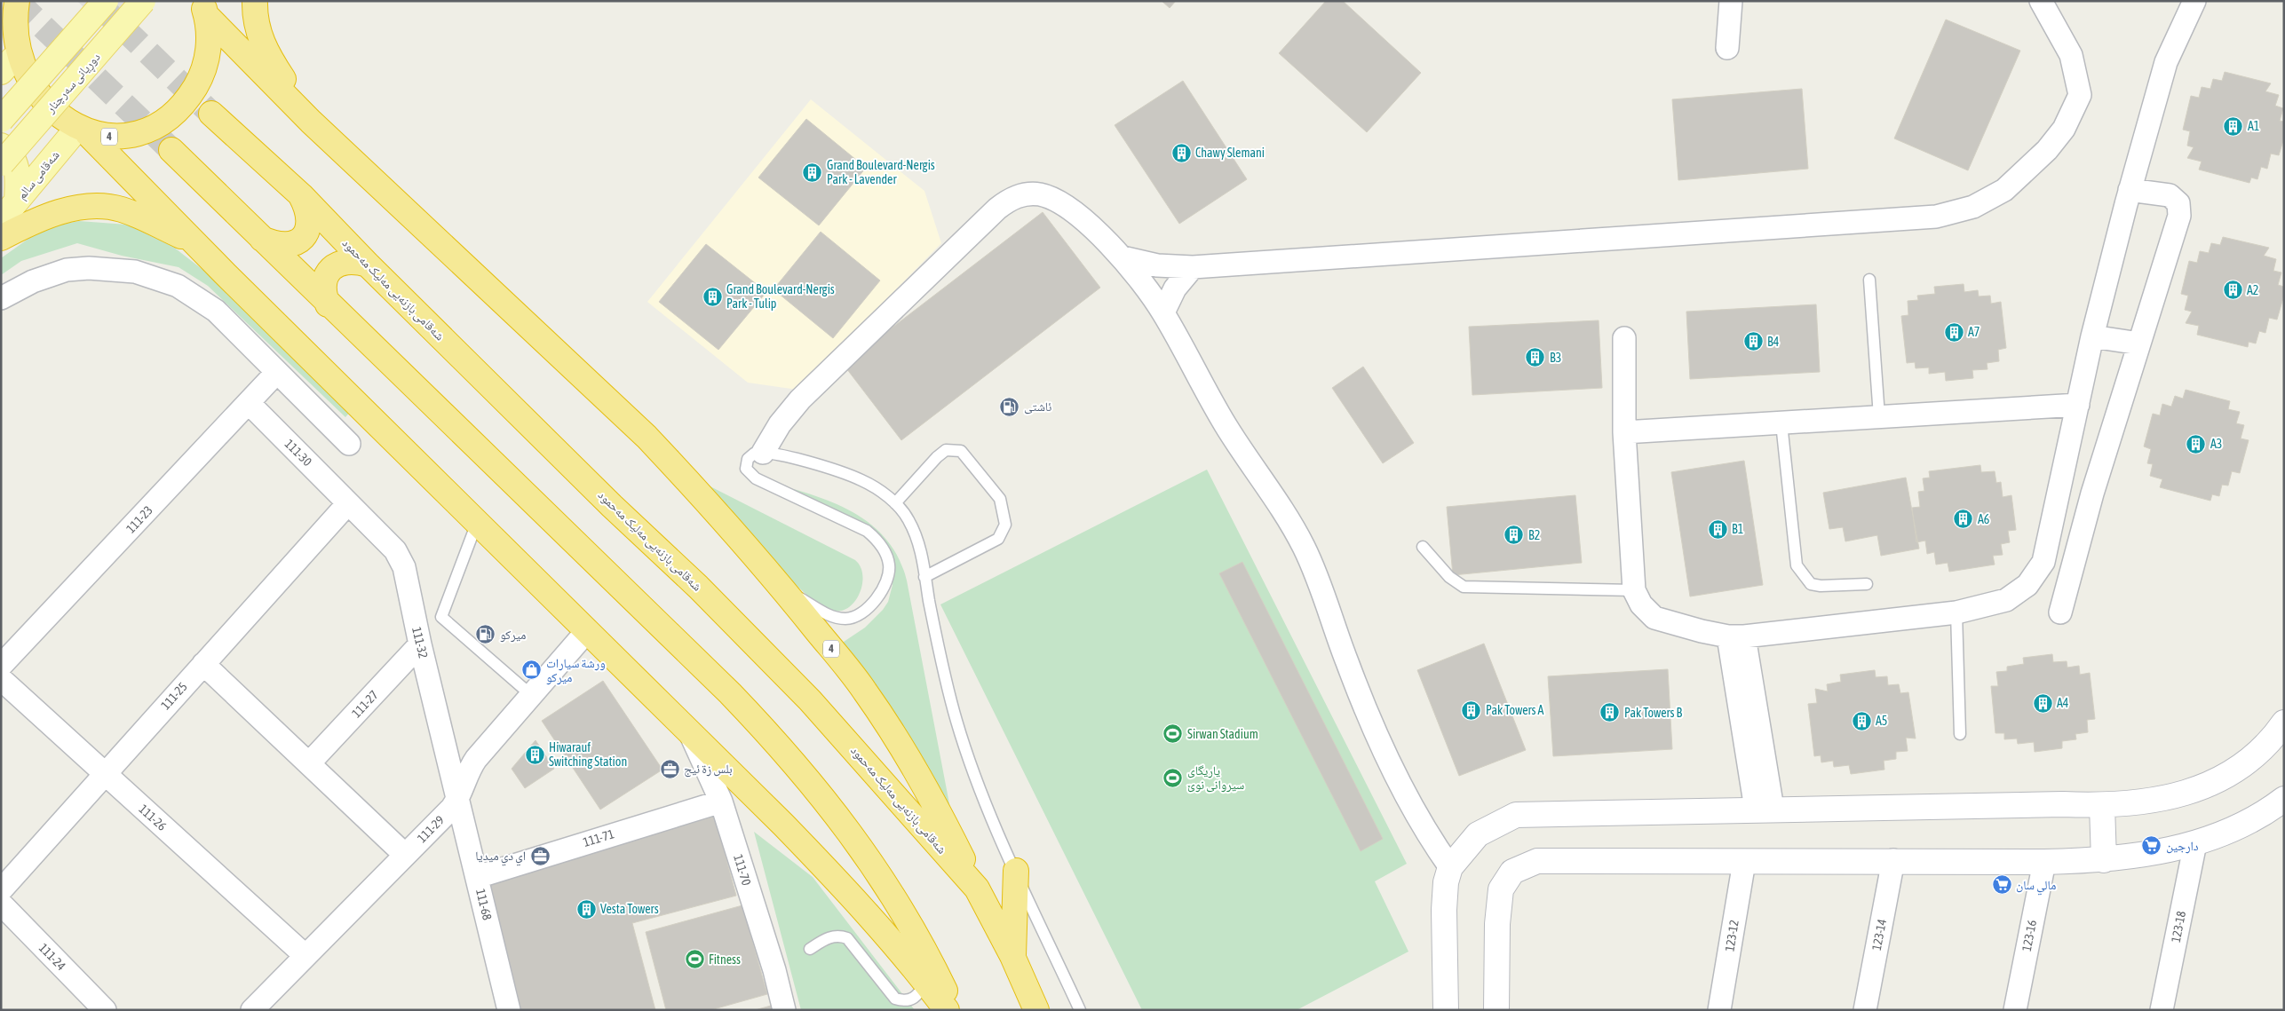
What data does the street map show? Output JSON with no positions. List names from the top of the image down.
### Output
{
  "streets": {
    "highway": ["4", "شەقامی بازنەیی مەلیک مەحمود"],
    "main road": ["دوڕیانی سەرچنار", "شەقامی سالم"],
    "street": [
      "111-30",
      "111-23",
      "111-32",
      "111-25",
      "111-27",
      "111-26",
      "111-29",
      "111-71",
      "111-70",
      "111-68",
      "123-18",
      "123-14",
      "123-12",
      "123-16",
      "111-24"
    ]
  },
  "crossings": [
    ["4", "شەقامی سالم"],
    ["4", "شەقامی بازنەیی مەلیک مەحمود"],
    ["111-30", "111-23"],
    ["111-30", "111-32"],
    ["111-30", "111-25"],
    ["111-32", "111-25"],
    ["111-32", "111-27"],
    ["111-32", "111-29"],
    ["111-32", "111-68"],
    ["111-25", "111-26"],
    ["111-26", "111-29"],
    ["111-29", "111-68"],
    ["111-71", "111-70"],
    ["111-71", "111-68"]
  ],
  "places": {
    "building": [
      "A1",
      "Chawy Slemani",
      "Grand Boulevard-Nergis Park - Lavender",
      "A2",
      "Grand Boulevard-Nergis Park - Tulip",
      "A7",
      "B4",
      "B3",
      "A3",
      "A6",
      "B1",
      "B2",
      "A4",
      "Pak Towers A",
      "Pak Towers B",
      "A5",
      "Hiwarauf Switching Station",
      "Vesta Towers"
    ],
    "fuel station": ["ئاشتی", "میرکو"],
    "shop": ["ورشة سیارات میرکو"],
    "sports": ["Sirwan Stadium", "یاریگای سیروانی نوێ", "Fitness"],
    "office": ["بلس زة ئيج", "اي دي ميديا"],
    "supermarket": ["دارجين", "مالي سان"]
  }
}
